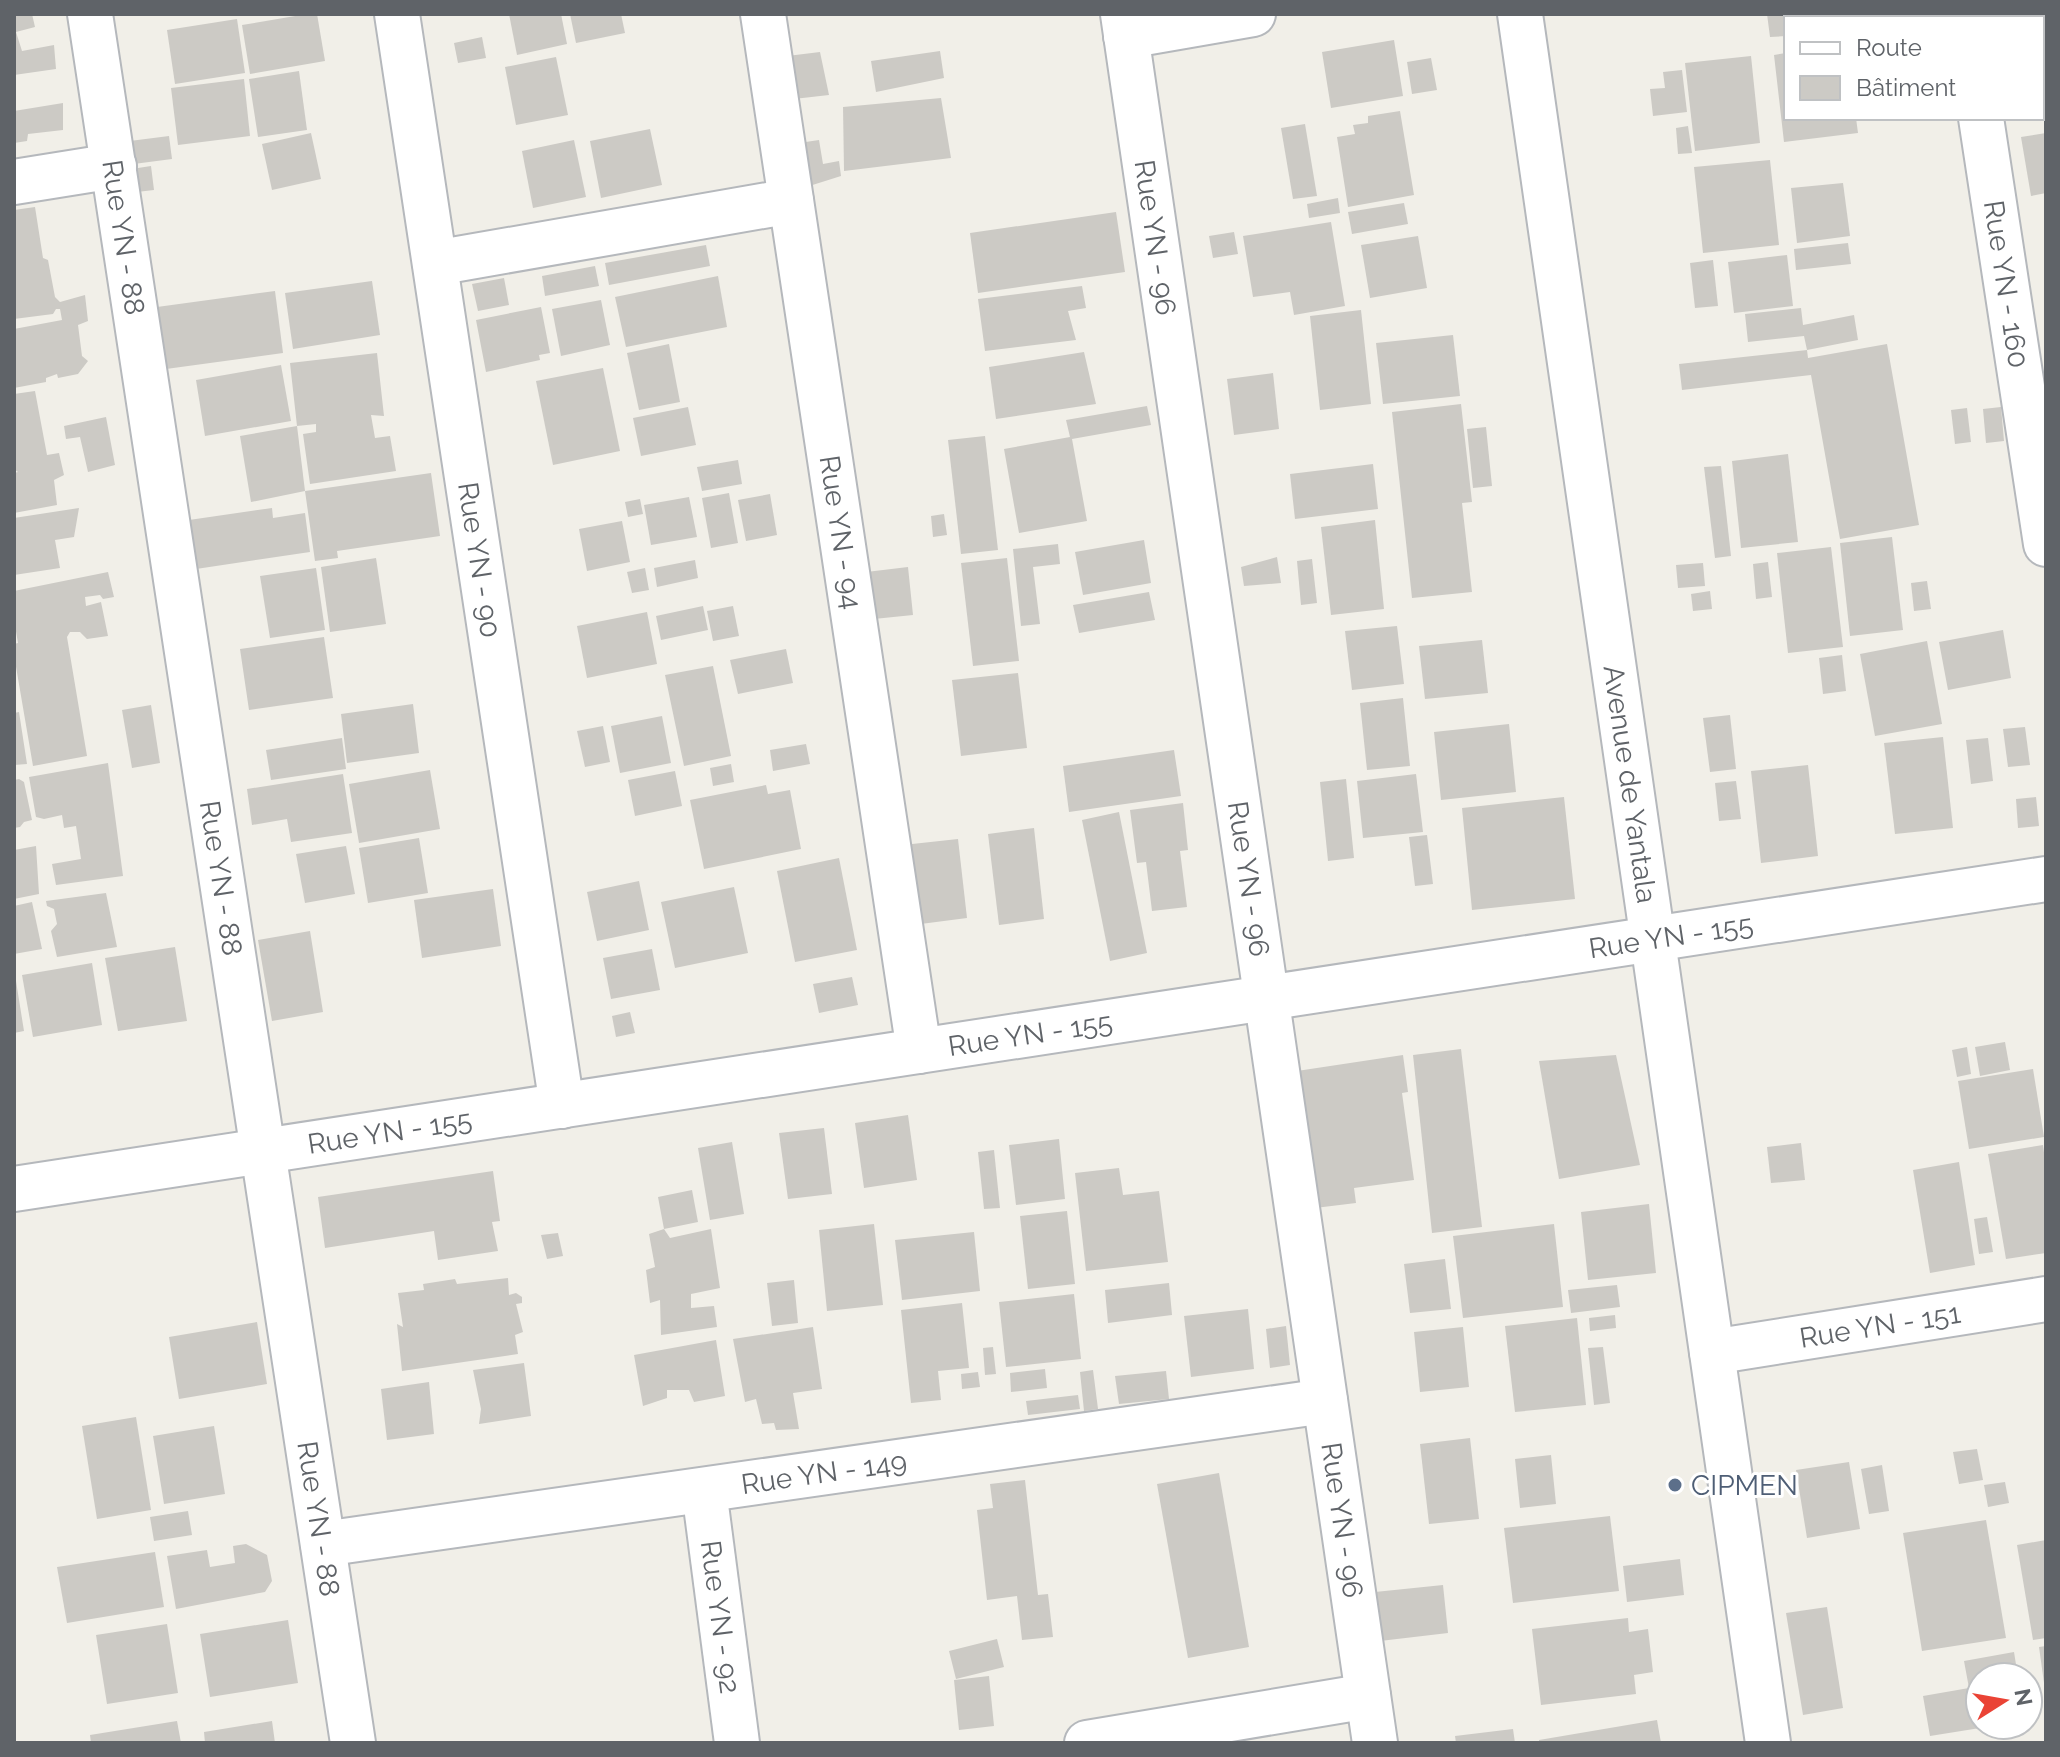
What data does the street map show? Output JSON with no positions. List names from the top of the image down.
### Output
{
  "streets": {
    "street": [
      "Rue YN - 96",
      "Rue YN - 88",
      "Rue YN - 160",
      "Rue YN - 94",
      "Rue YN - 90",
      "Avenue de Yantala",
      "Rue YN - 155",
      "Rue YN - 151",
      "Rue YN - 149",
      "Rue YN - 92"
    ]
  },
  "crossings": [
    ["Rue YN - 96", "Rue YN - 155"],
    ["Rue YN - 96", "Rue YN - 149"],
    ["Rue YN - 88", "Rue YN - 155"],
    ["Rue YN - 88", "Rue YN - 149"],
    ["Rue YN - 94", "Rue YN - 155"],
    ["Rue YN - 90", "Rue YN - 155"],
    ["Avenue de Yantala", "Rue YN - 155"],
    ["Avenue de Yantala", "Rue YN - 151"],
    ["Rue YN - 149", "Rue YN - 92"]
  ],
  "places": ["CIPMEN"],
  "legend": ["Route", "Bâtiment"],
  "north": "right"
}
